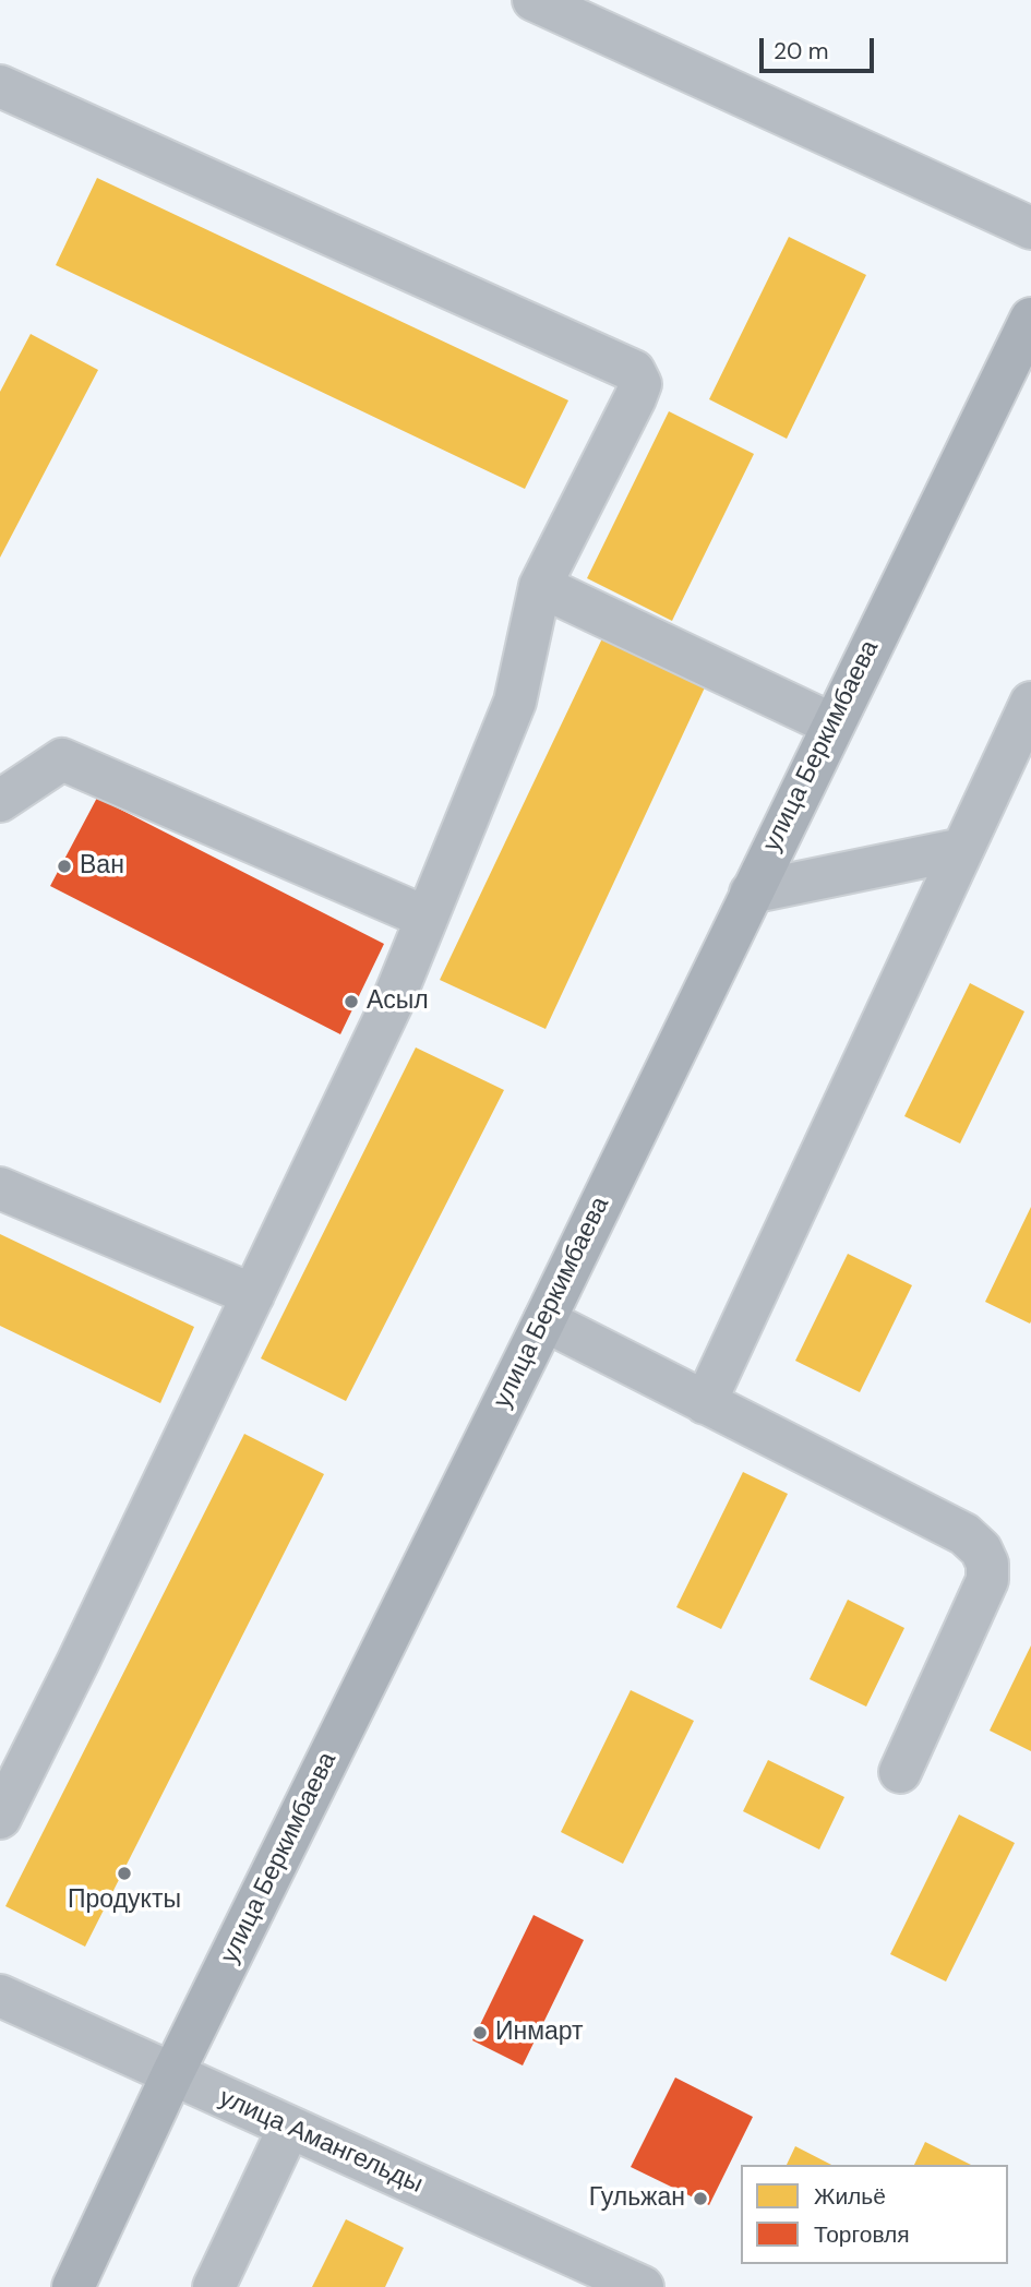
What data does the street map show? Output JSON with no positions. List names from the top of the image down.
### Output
{
  "streets": {
    "street": ["улица Беркимбаева", "улица Амангельды"]
  },
  "crossings": [
    ["улица Беркимбаева", "улица Амангельды"]
  ],
  "places": [
    "Ван",
    "Асыл",
    "Продукты",
    "Инмарт",
    "Гульжан"
  ],
  "legend": ["Жильё", "Торговля"],
  "scale_bar": "20 m"
}
